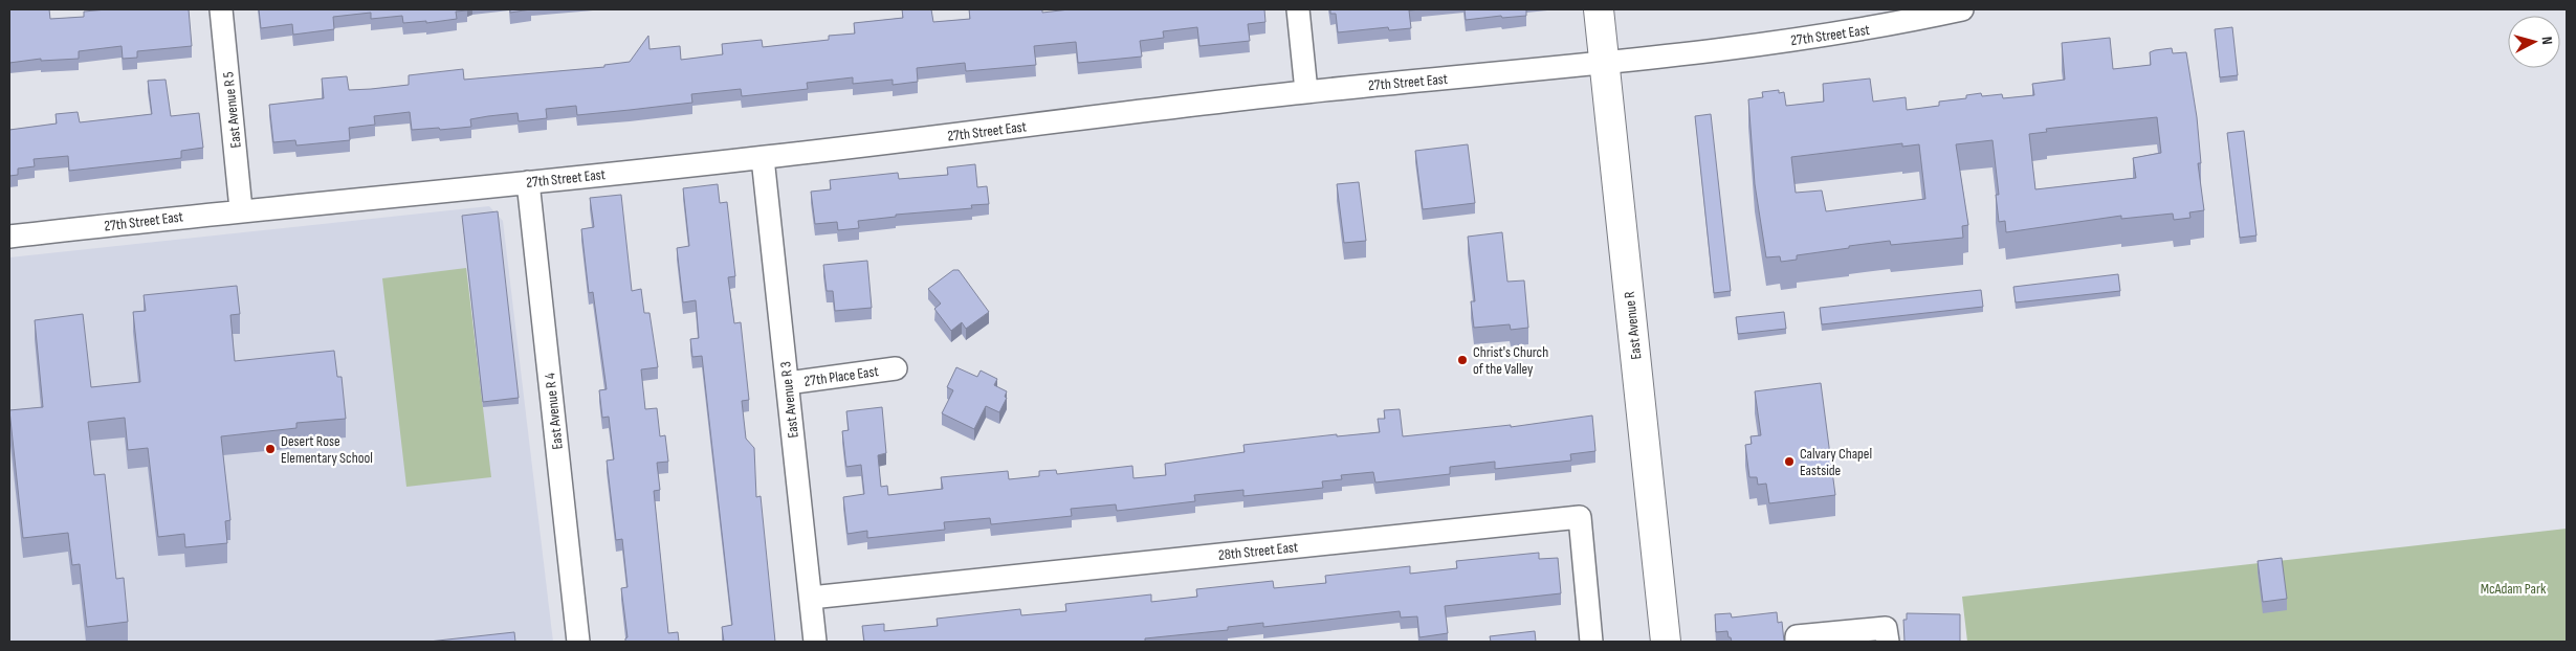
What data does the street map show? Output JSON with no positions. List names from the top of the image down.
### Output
{
  "streets": {
    "main road": ["East Avenue R"],
    "street": [
      "27th Street East",
      "East Avenue R 5",
      "27th Place East",
      "East Avenue R 3",
      "East Avenue R 4",
      "28th Street East"
    ]
  },
  "crossings": [
    ["27th Street East", "East Avenue R 5"],
    ["27th Street East", "East Avenue R"],
    ["27th Street East", "East Avenue R 3"],
    ["27th Street East", "East Avenue R 4"],
    ["27th Place East", "East Avenue R 3"],
    ["East Avenue R 3", "28th Street East"]
  ],
  "parks": ["McAdam Park"],
  "places": ["Christ's Church of the Valley", "Desert Rose Elementary School", "Calvary Chapel Eastside"],
  "north": "right"
}
